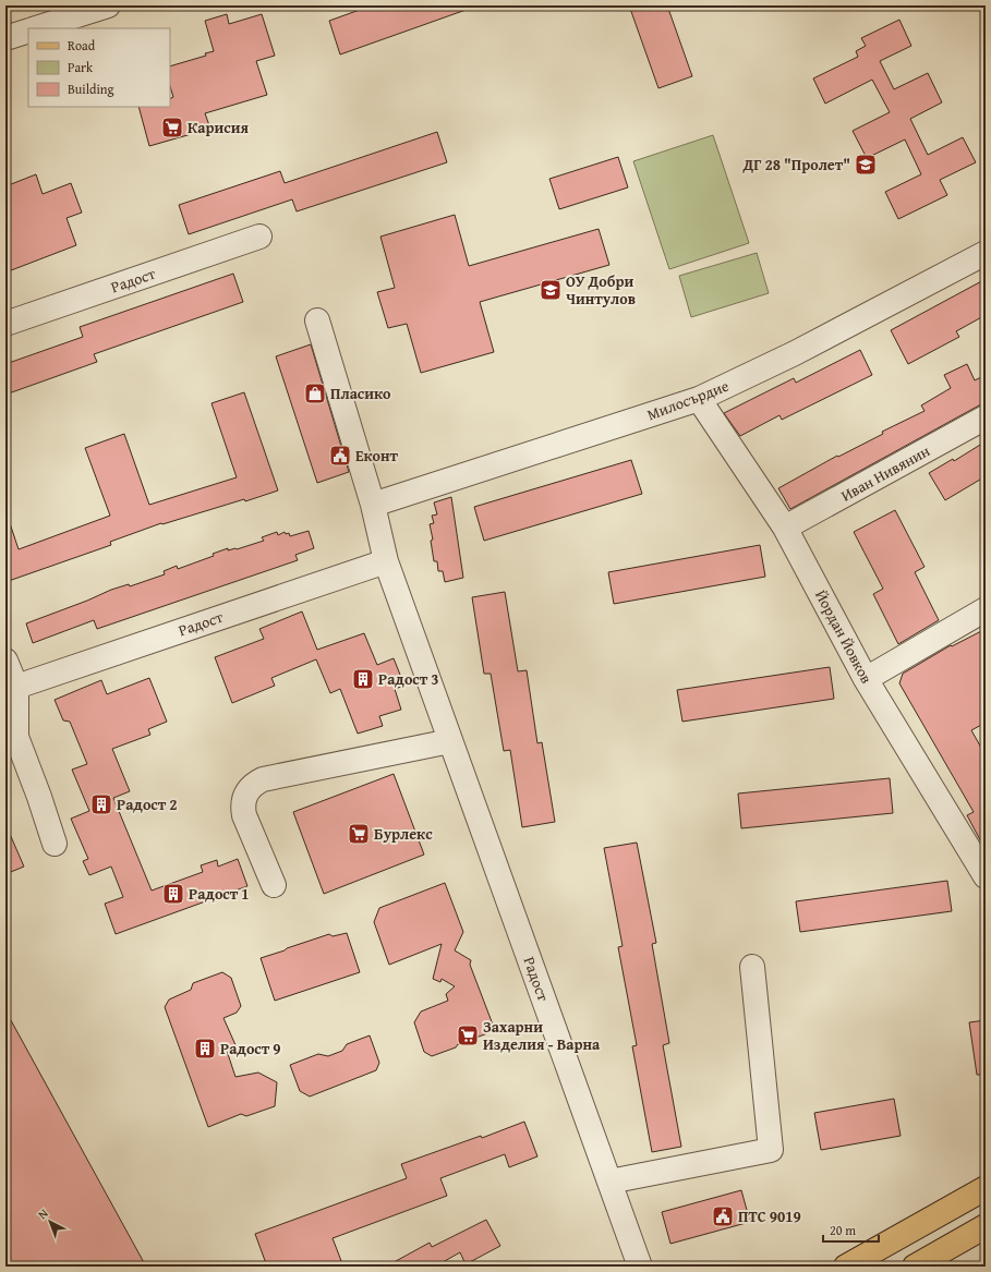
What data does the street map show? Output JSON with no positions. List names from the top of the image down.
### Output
{
  "streets": {
    "street": [
      "Радост",
      "Милосърдие",
      "Иван Нивянин",
      "Йордан Йовков"
    ]
  },
  "crossings": [
    ["Радост", "Милосърдие"],
    ["Милосърдие", "Йордан Йовков"],
    ["Иван Нивянин", "Йордан Йовков"]
  ],
  "places": {
    "supermarket": ["Карисия", "Бурлекс", "Захарни Изделия - Варна"],
    "school or university": ["ДГ 28 \"Пролет\"", "ОУ Добри Чинтулов"],
    "shop": ["Пласико"],
    "public building": ["Еконт", "ПТС 9019"],
    "building": [
      "Радост 3",
      "Радост 2",
      "Радост 1",
      "Радост 9"
    ]
  },
  "legend": ["Road", "Park", "Building"],
  "scale_bar": "20 m",
  "north": "top left"
}
